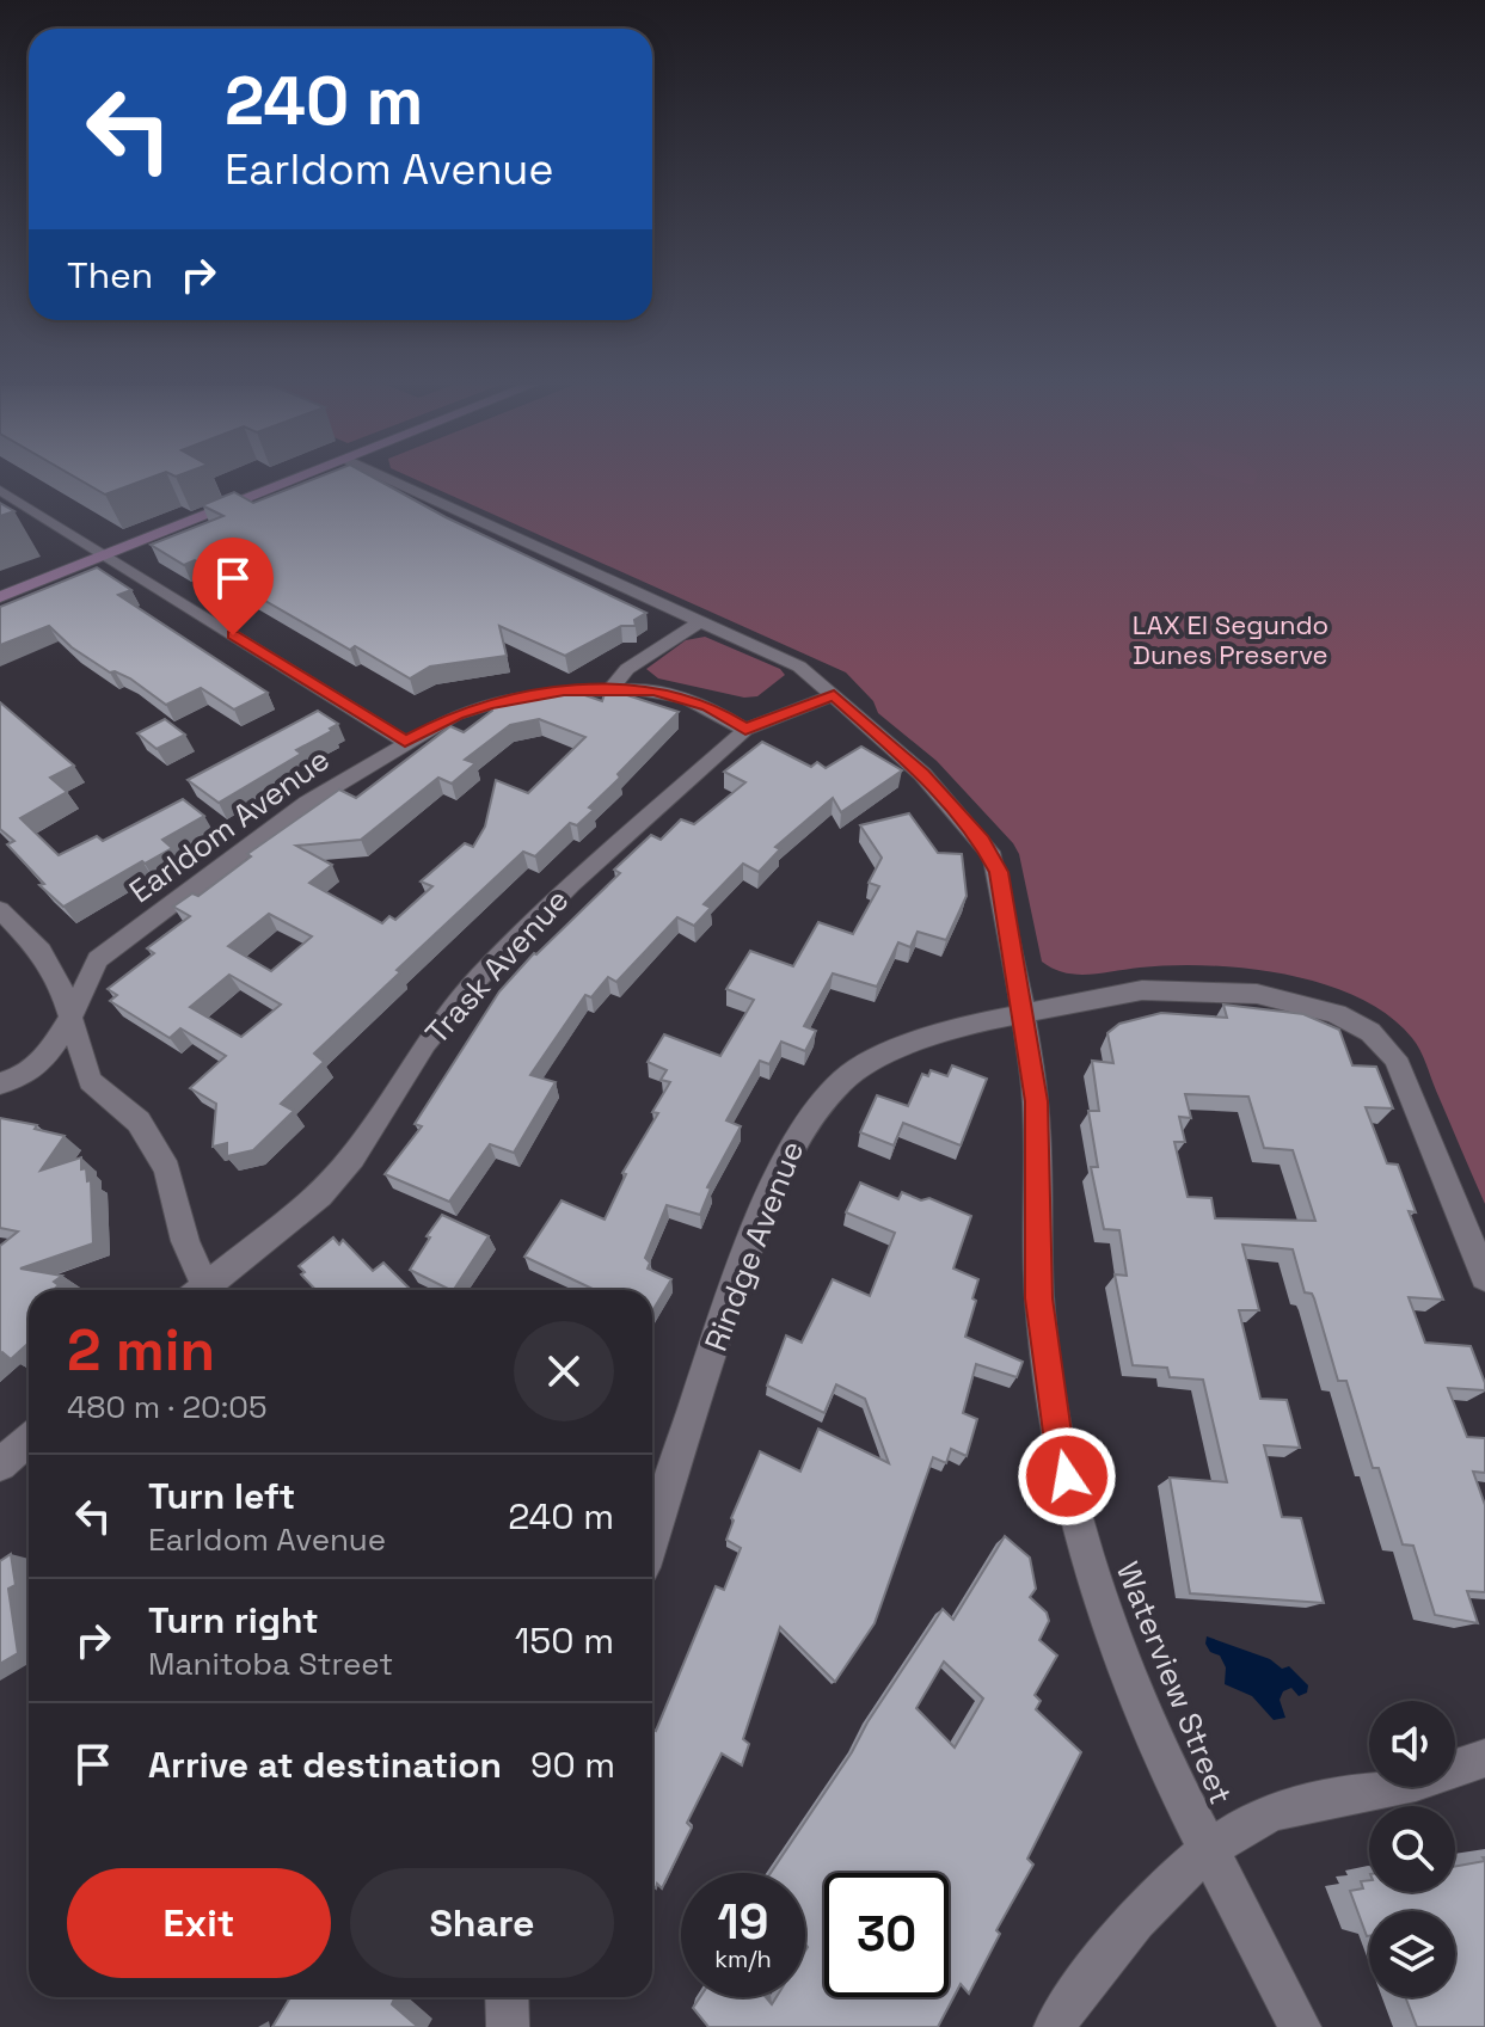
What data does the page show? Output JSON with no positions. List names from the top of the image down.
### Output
{
  "streets": {
    "street": [
      "Earldom Avenue",
      "Trask Avenue",
      "Rindge Avenue",
      "Waterview Street"
    ]
  },
  "crossings": [
    ["Earldom Avenue", "Trask Avenue"],
    ["Rindge Avenue", "Waterview Street"]
  ],
  "parks": ["LAX El Segundo Dunes Preserve"],
  "page": {
    "turn": ["240 m", "Earldom Avenue"],
    "then": "Then",
    "heading": ["2 min", "480 m · 20:05"],
    "list": [
      {
        "name": "Turn left",
        "note": "Earldom Avenue",
        "value": "240 m"
      },
      {
        "name": "Turn right",
        "note": "Manitoba Street",
        "value": "150 m"
      },
      {
        "name": "Arrive at destination",
        "value": "90 m"
      }
    ],
    "buttons": ["Exit", "Share"],
    "speed": "19 km/h",
    "limit": "30"
  }
}
